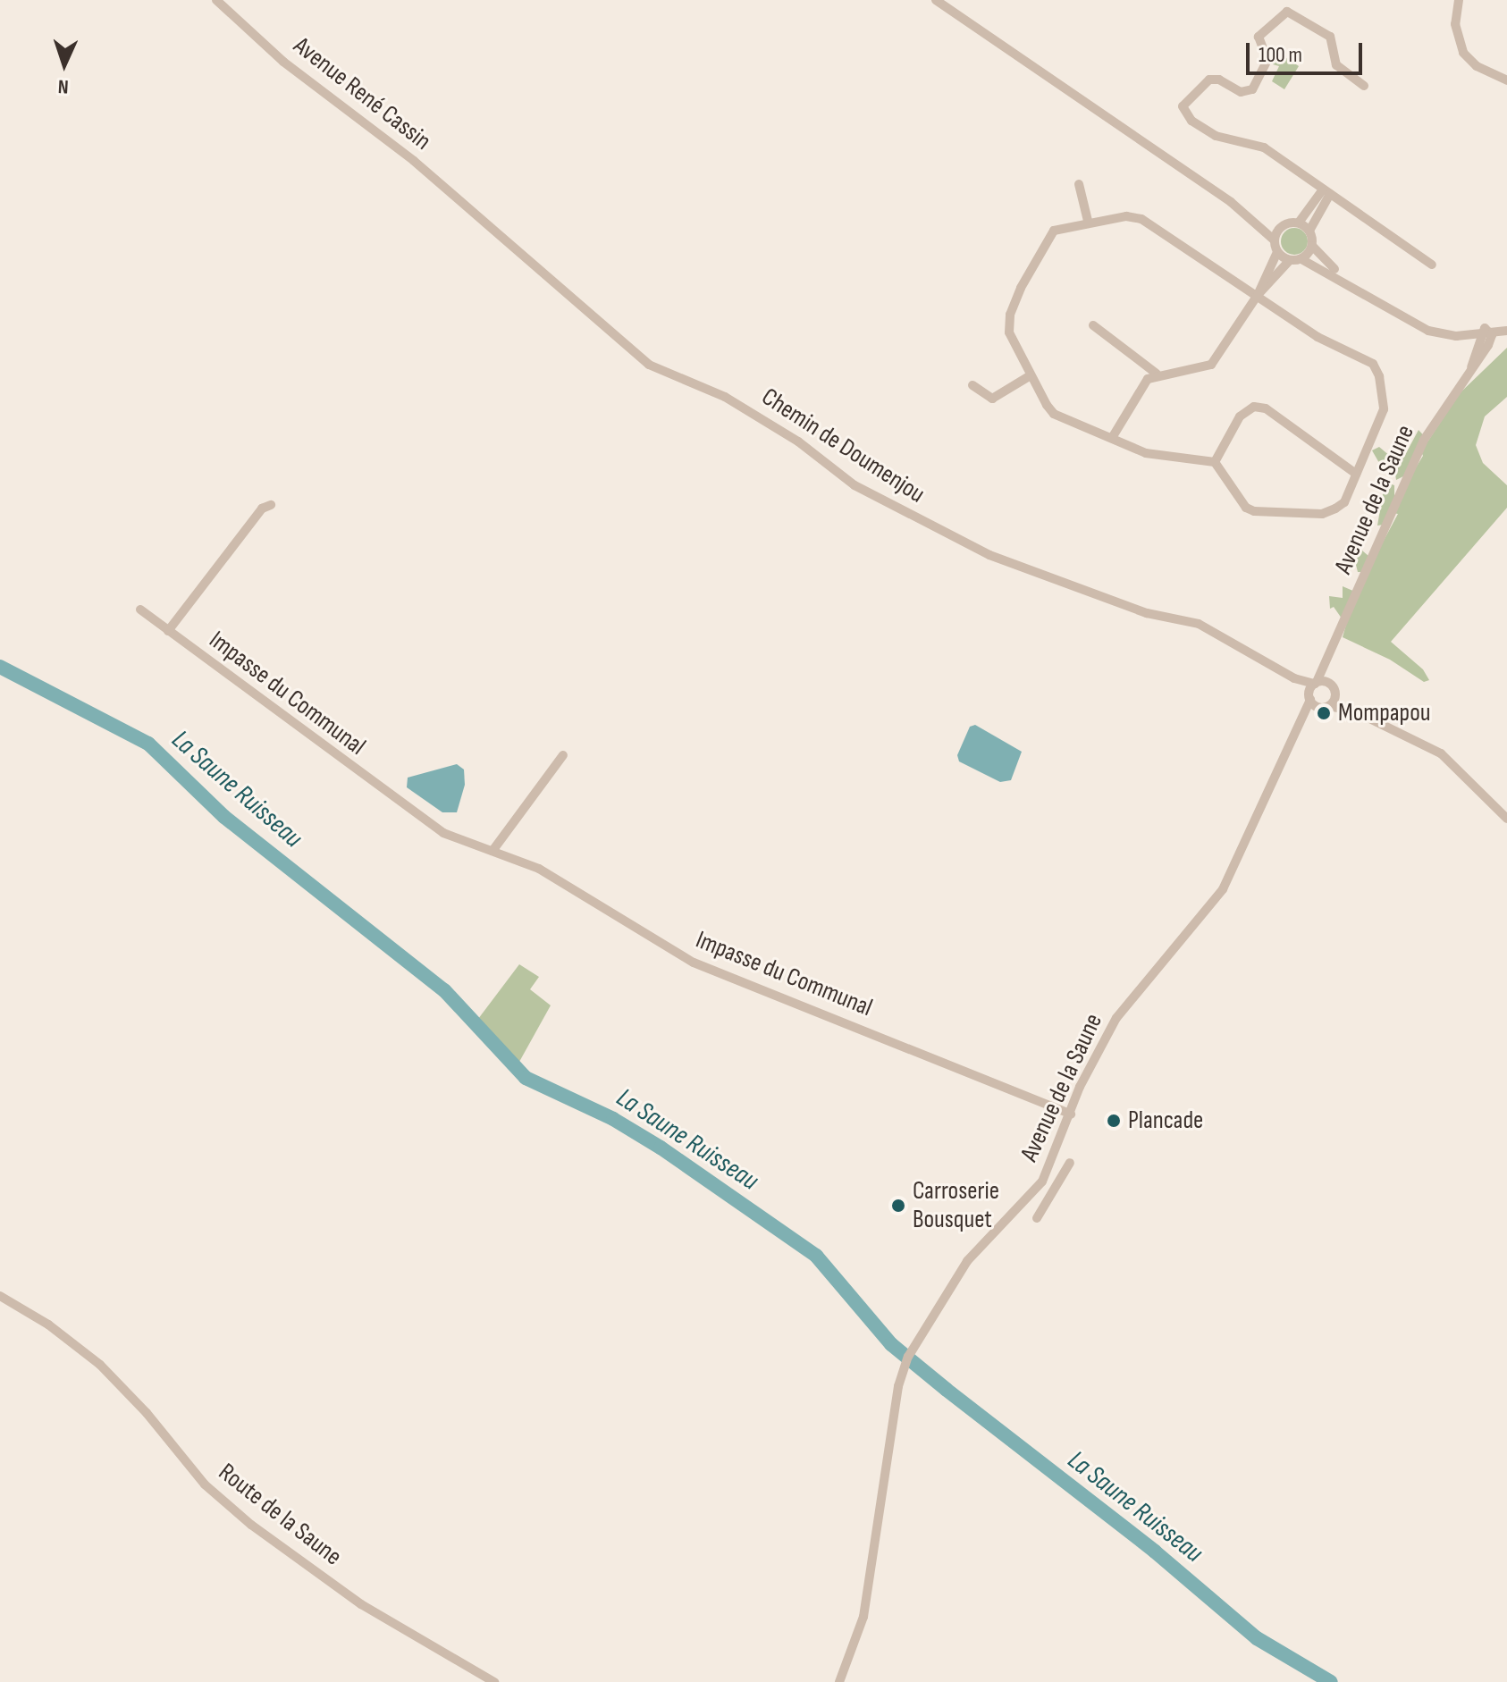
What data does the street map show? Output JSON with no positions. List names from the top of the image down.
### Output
{
  "streets": {
    "street": [
      "Avenue René Cassin",
      "Chemin de Doumenjou",
      "Avenue de la Saune",
      "Impasse du Communal",
      "Route de la Saune"
    ]
  },
  "crossings": [
    ["Avenue René Cassin", "Chemin de Doumenjou"],
    ["Avenue de la Saune", "Impasse du Communal"]
  ],
  "water": ["La Saune Ruisseau"],
  "places": ["Mompapou", "Plancade", "Carroserie Bousquet"],
  "scale_bar": "100 m",
  "north": "bottom"
}
